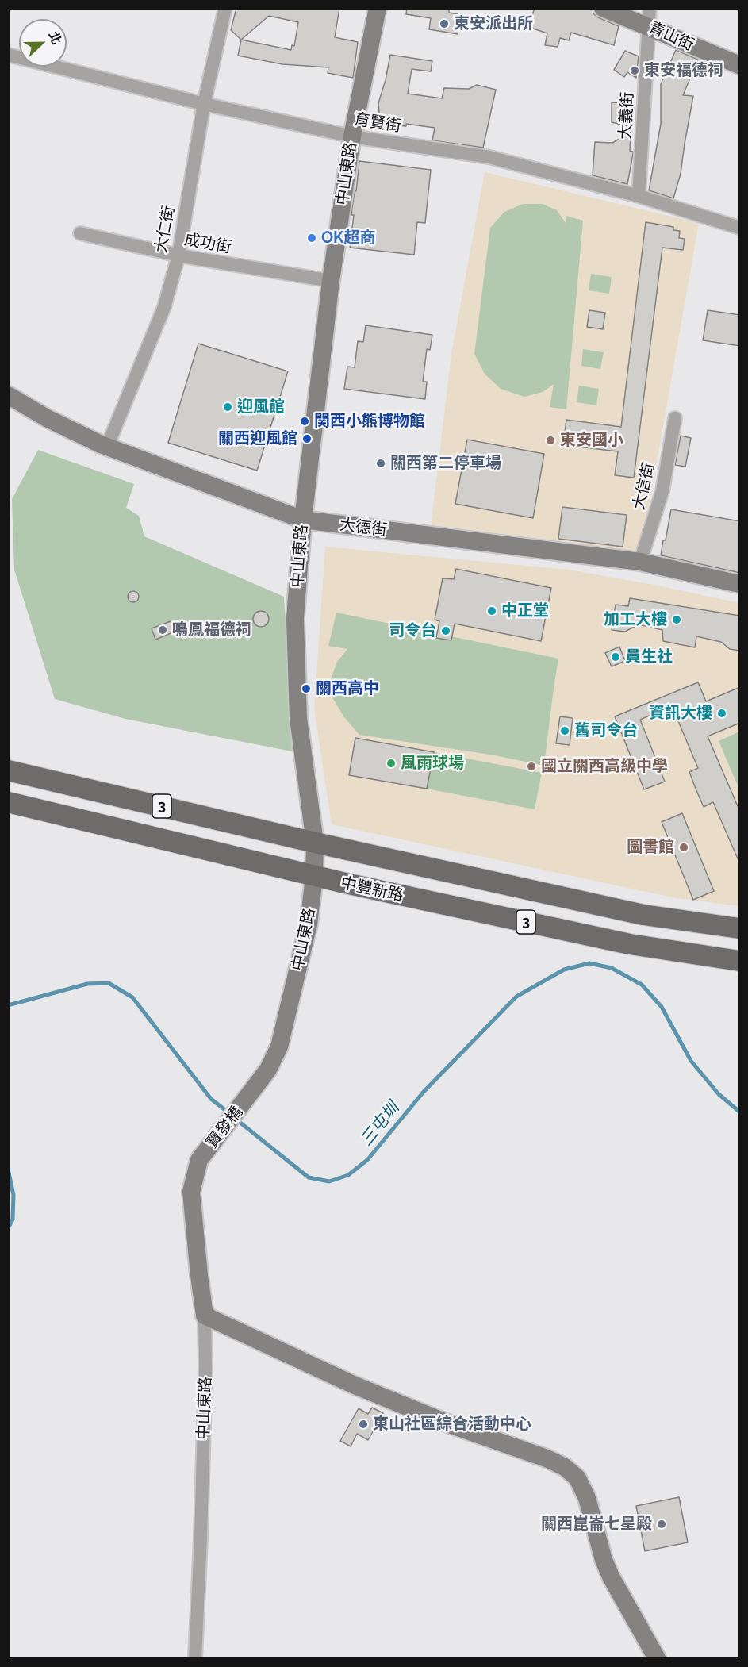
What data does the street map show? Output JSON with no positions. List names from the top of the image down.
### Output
{
  "streets": {
    "main road": ["3", "中豐新路"],
    "street": [
      "青山街",
      "大義街",
      "育賢街",
      "中山東路",
      "大仁街",
      "成功街",
      "大信街",
      "大德街",
      "寶發橋"
    ]
  },
  "crossings": [
    ["青山街", "大義街"],
    ["大義街", "育賢街"],
    ["育賢街", "中山東路"],
    ["育賢街", "大仁街"],
    ["中山東路", "成功街"],
    ["中山東路", "大德街"],
    ["中山東路", "3"],
    ["中山東路", "中豐新路"],
    ["中山東路", "寶發橋"],
    ["大仁街", "成功街"],
    ["大仁街", "大德街"],
    ["大信街", "大德街"]
  ],
  "water": ["三屯圳"],
  "places": [
    "東安派出所",
    "東安福德祠",
    "OK超商",
    "迎風館",
    "関西小熊博物館",
    "關西迎風館",
    "東安國小",
    "關西第二停車場",
    "中正堂",
    "加工大樓",
    "鳴鳳福德祠",
    "司令台",
    "員生社",
    "關西高中",
    "資訊大樓",
    "舊司令台",
    "風雨球場",
    "國立關西高級中學",
    "圖書館",
    "東山社區綜合活動中心",
    "關西崑崙七星殿"
  ],
  "north": "right"
}
